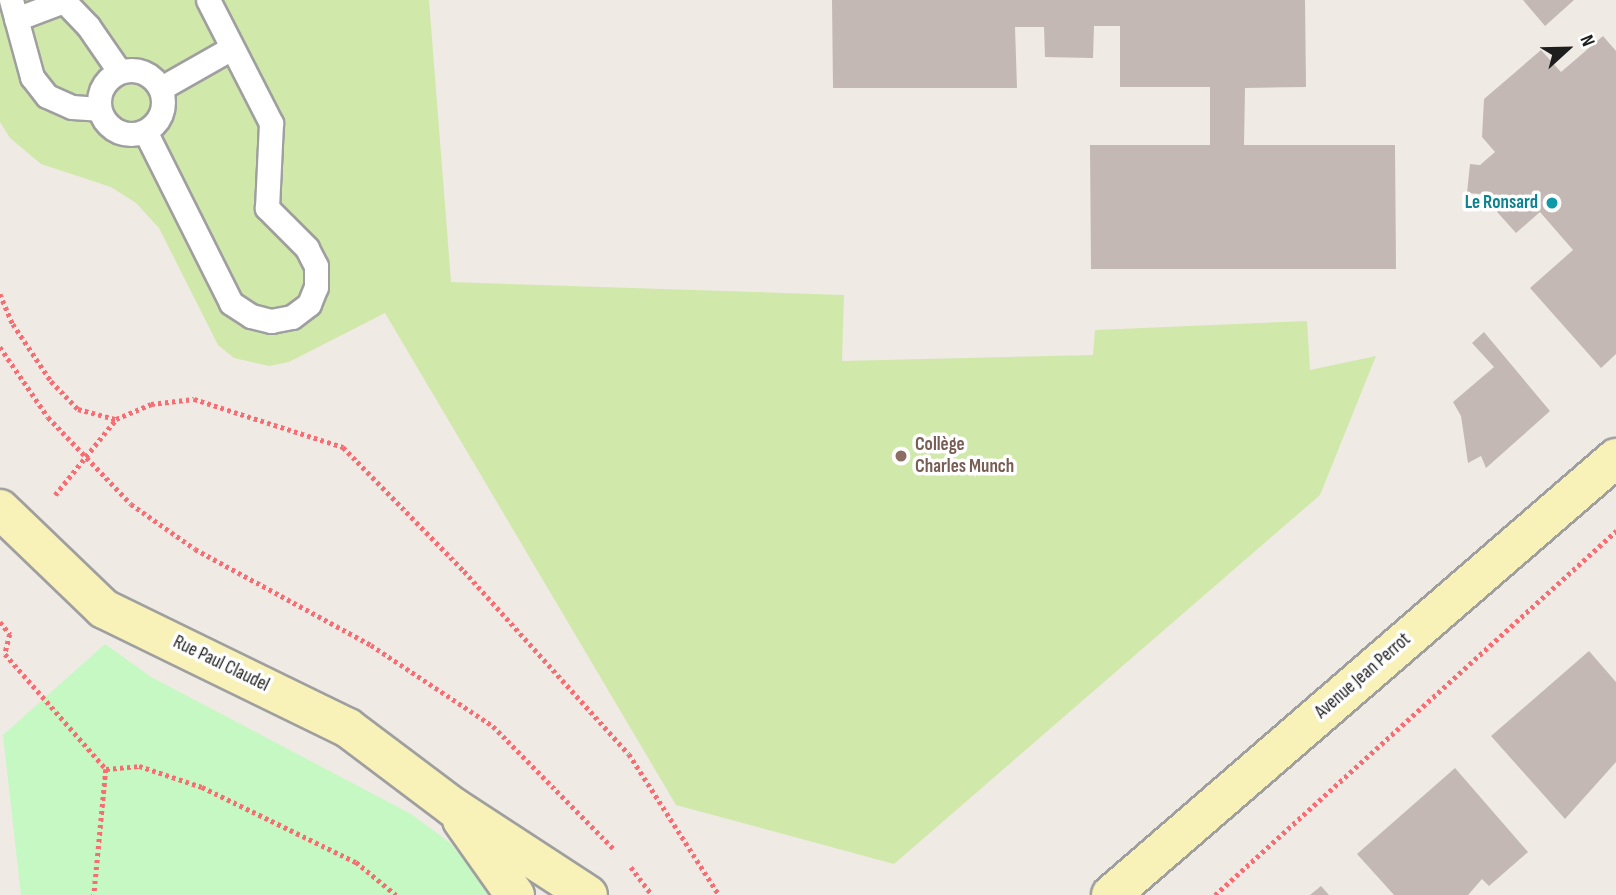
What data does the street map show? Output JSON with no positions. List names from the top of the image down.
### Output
{
  "streets": {
    "main road": ["Rue Paul Claudel", "Avenue Jean Perrot"]
  },
  "places": ["Le Ronsard", "Collège Charles Munch"],
  "north": "right"
}
